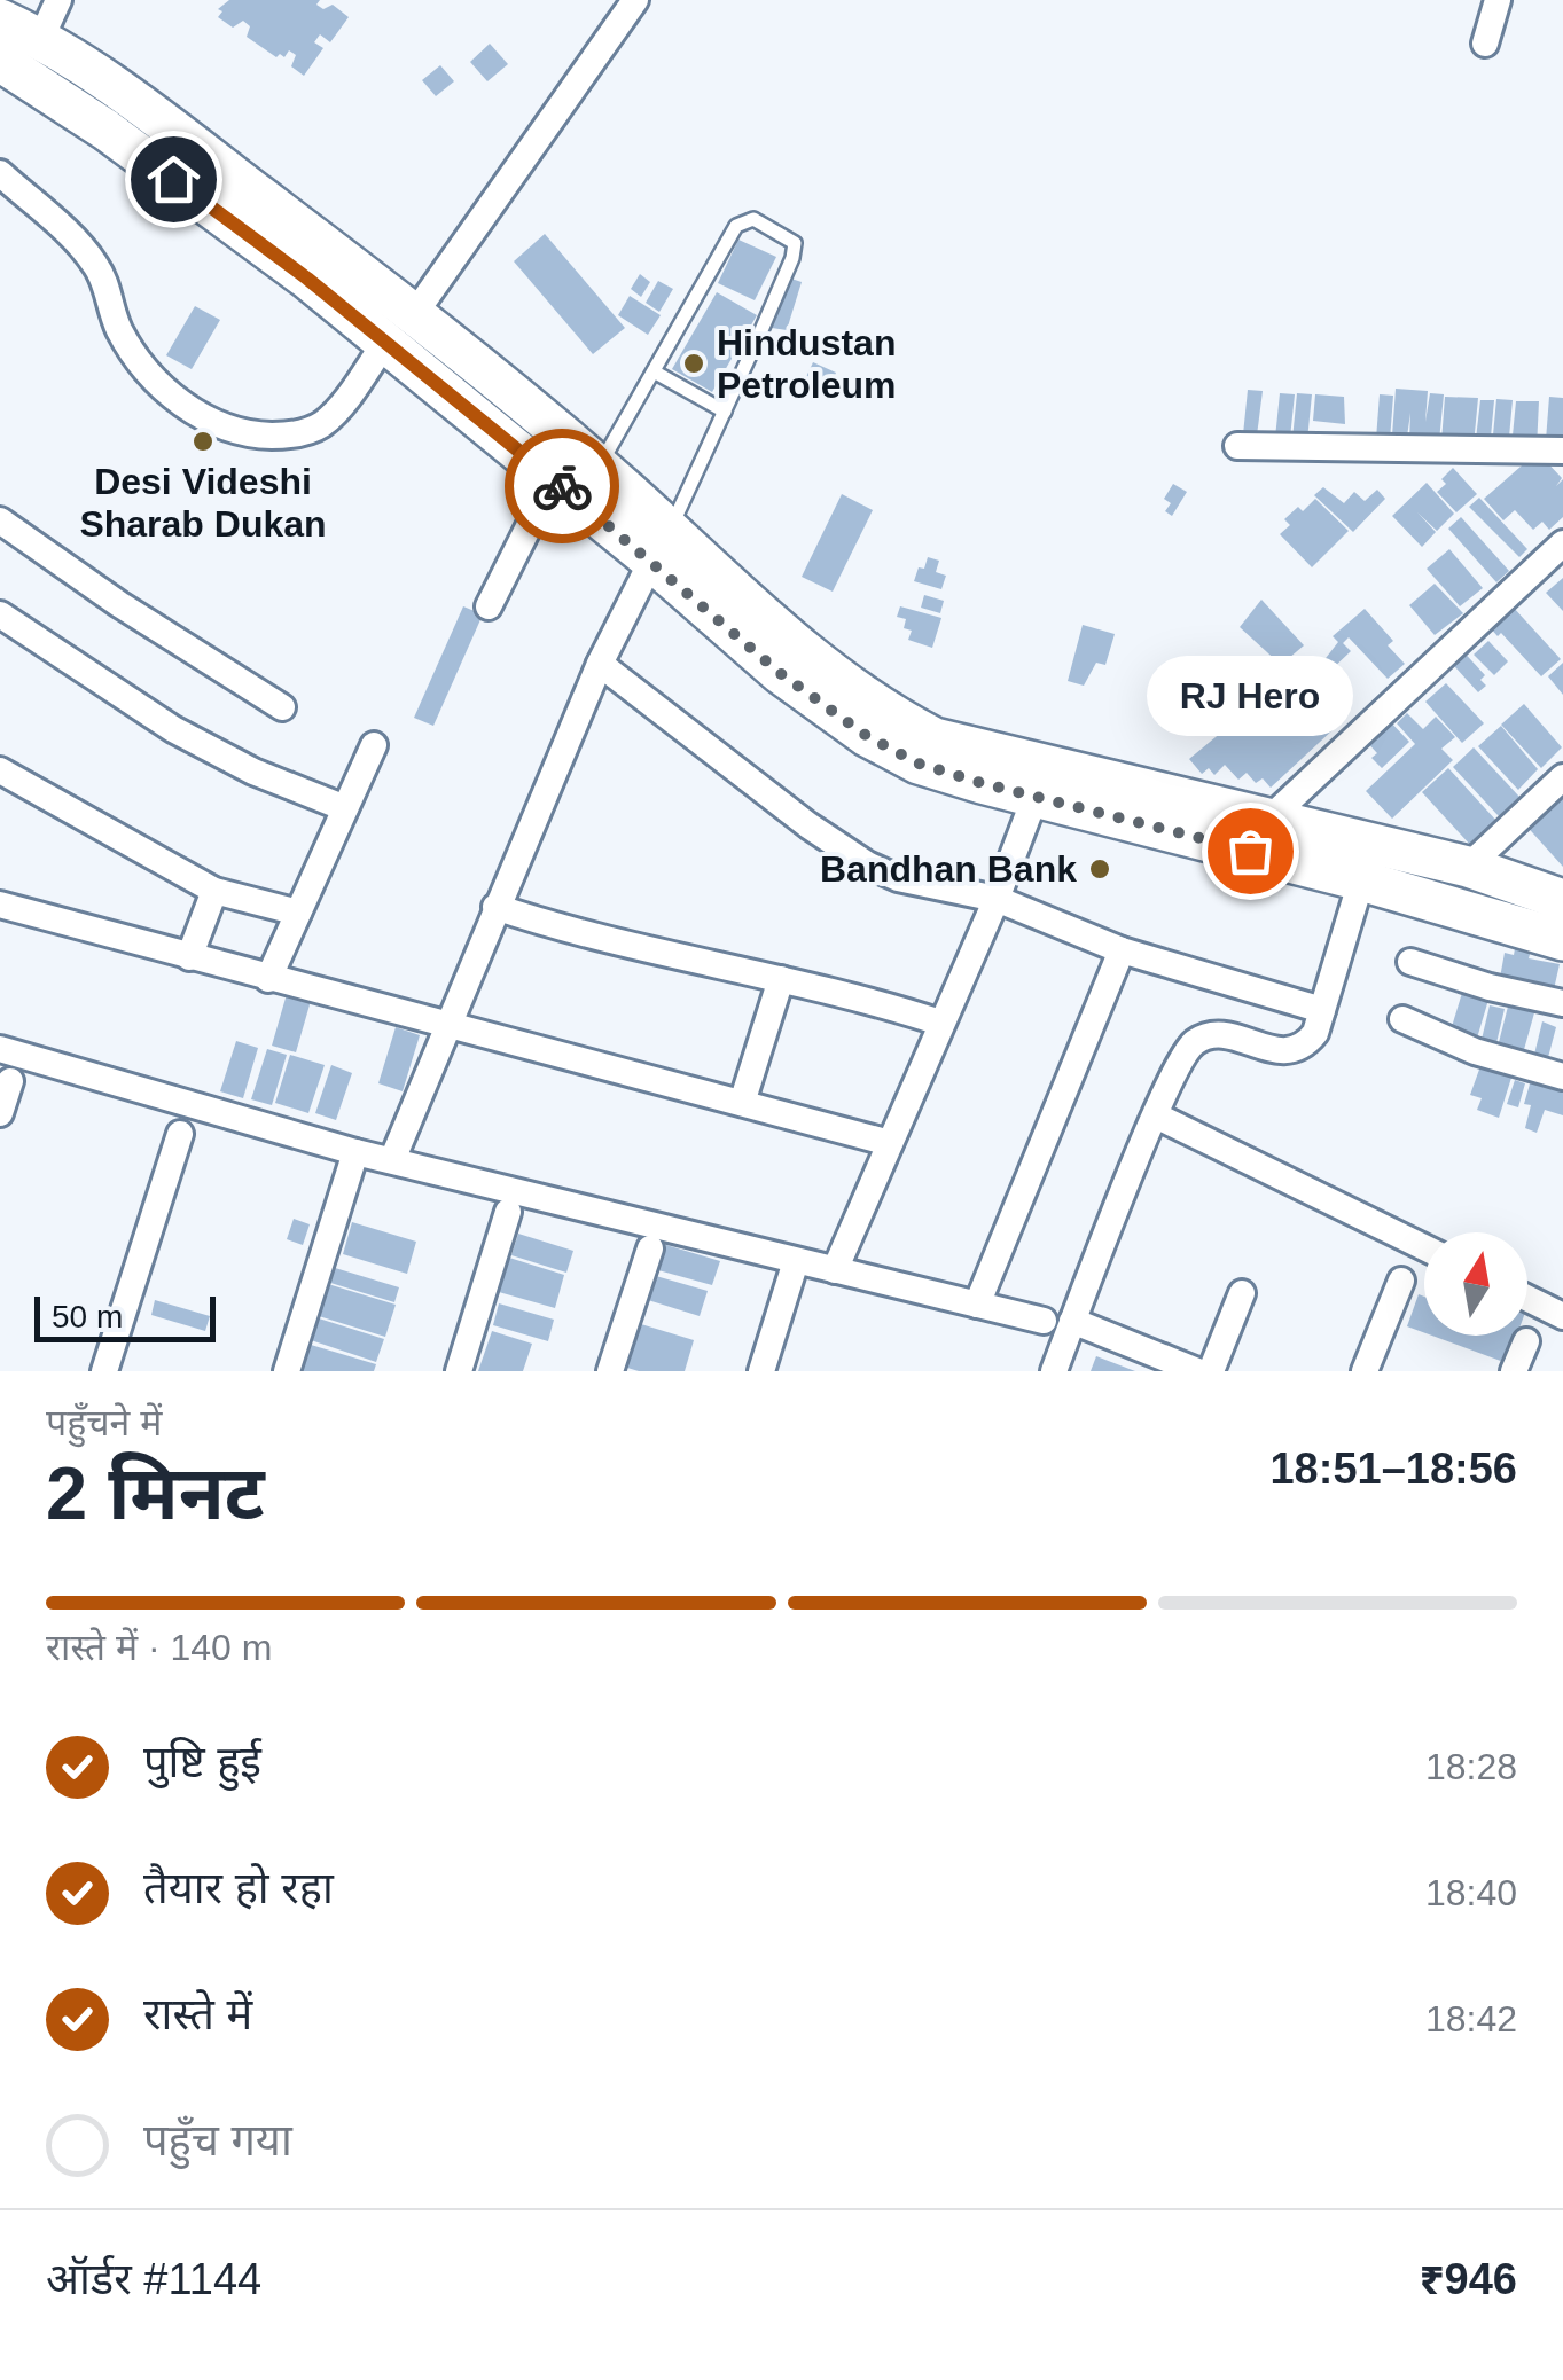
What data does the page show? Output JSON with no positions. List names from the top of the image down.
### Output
{
  "places": [
    "Hindustan Petroleum",
    "Desi Videshi Sharab Dukan",
    "RJ Hero",
    "Bandhan Bank"
  ],
  "scale_bar": "50 m",
  "north": "top",
  "page": {
    "bubble": "RJ Hero",
    "scale": "50 m",
    "heading": ["2 मिनट", "पहुँचने में", "18:51–18:56"],
    "panel": ["ऑर्डर #1144", "₹946"],
    "bar": "रास्ते में · 140 m",
    "list": [
      ["पुष्टि हुई", "18:28"],
      ["तैयार हो रहा", "18:40"],
      ["रास्ते में", "18:42"],
      "पहुँच गया"
    ]
  }
}
